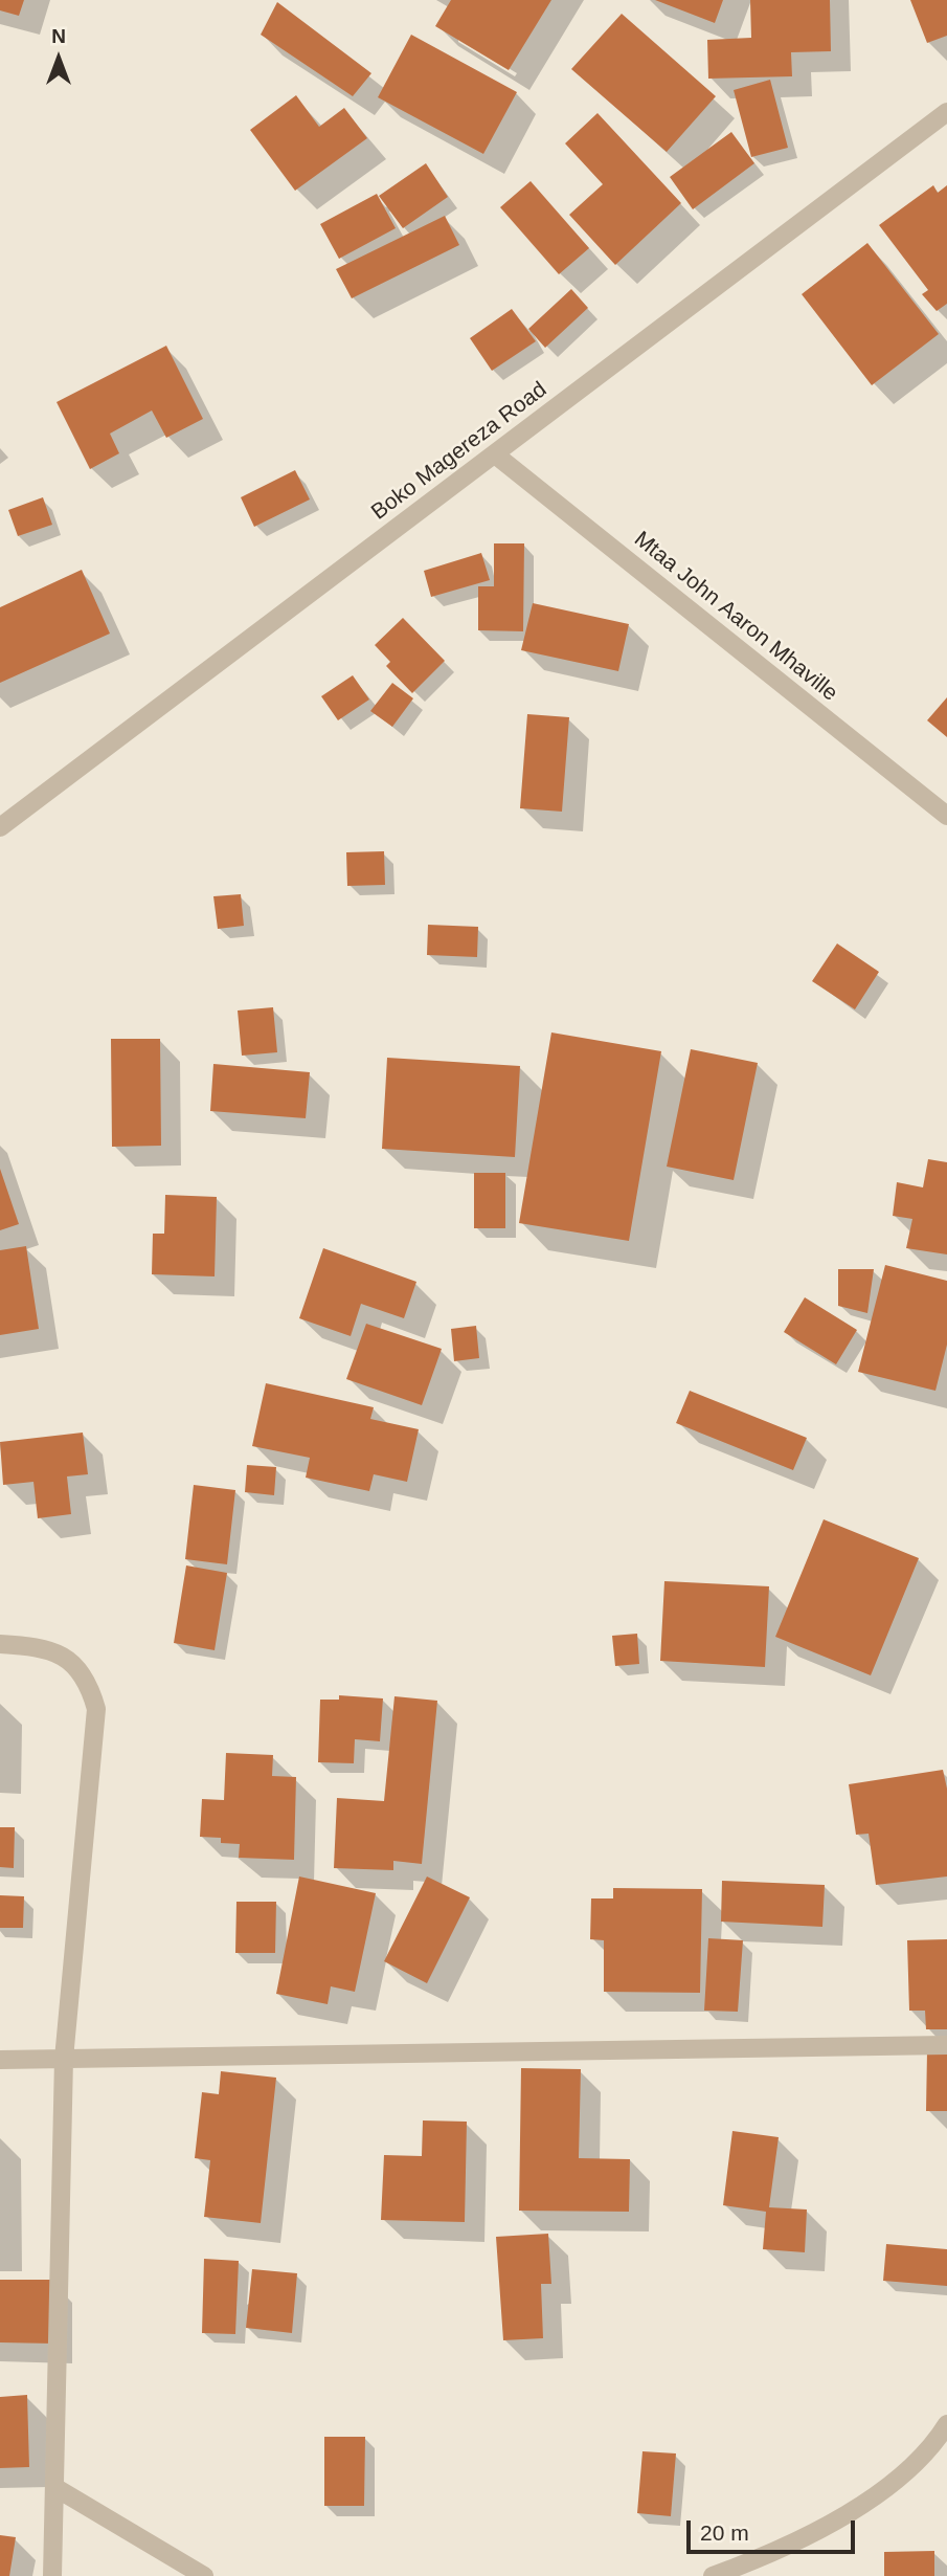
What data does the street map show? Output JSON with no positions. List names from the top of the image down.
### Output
{
  "streets": {
    "street": ["Boko Magereza Road", "Mtaa John Aaron Mhaville"]
  },
  "crossings": [
    ["Boko Magereza Road", "Mtaa John Aaron Mhaville"]
  ],
  "scale_bar": "20 m",
  "north": "top"
}
